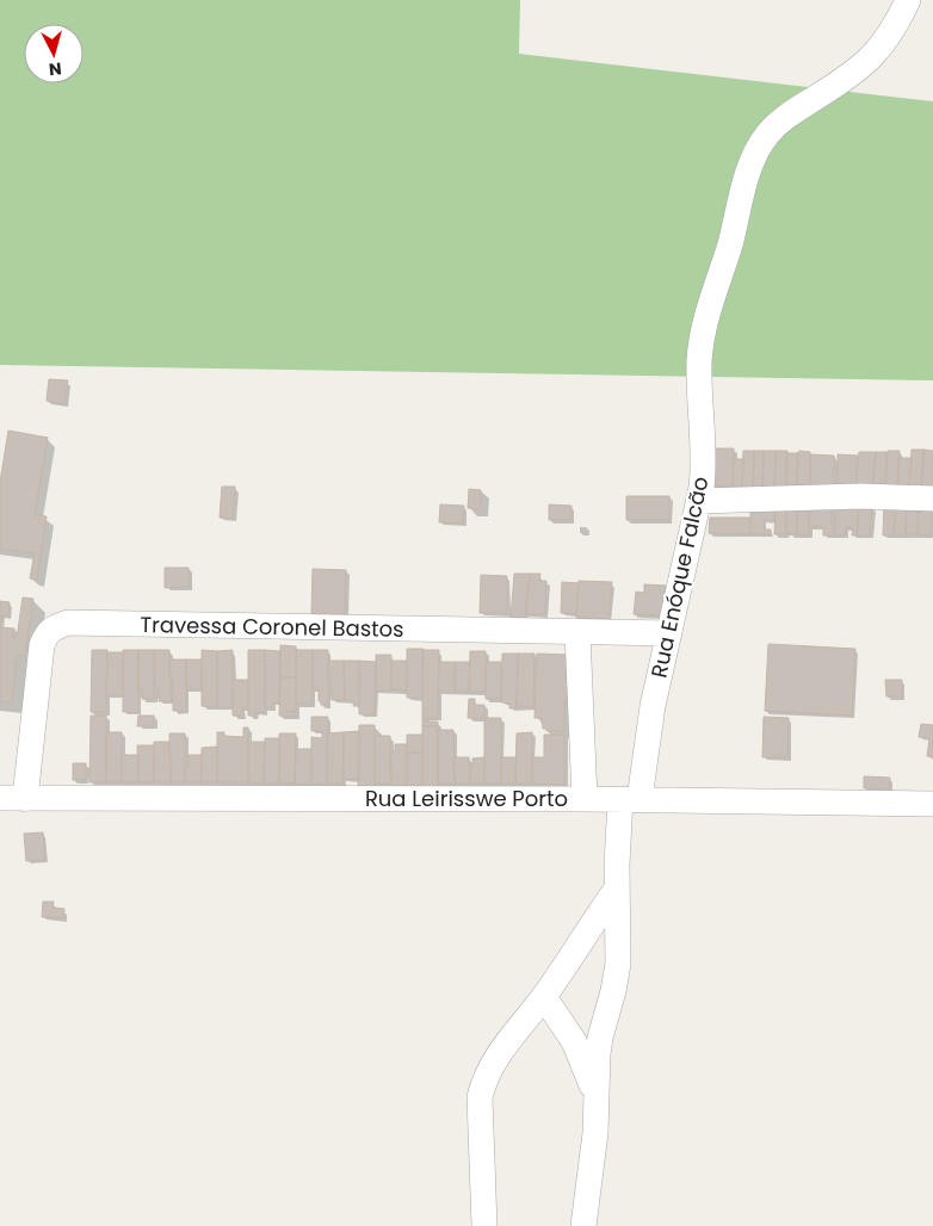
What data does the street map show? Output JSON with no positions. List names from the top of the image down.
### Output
{
  "streets": {
    "street": ["Rua Enóque Falcão", "Travessa Coronel Bastos", "Rua Leirisswe Porto"]
  },
  "crossings": [
    ["Rua Enóque Falcão", "Travessa Coronel Bastos"],
    ["Rua Enóque Falcão", "Rua Leirisswe Porto"],
    ["Travessa Coronel Bastos", "Rua Leirisswe Porto"]
  ],
  "north": "bottom"
}
